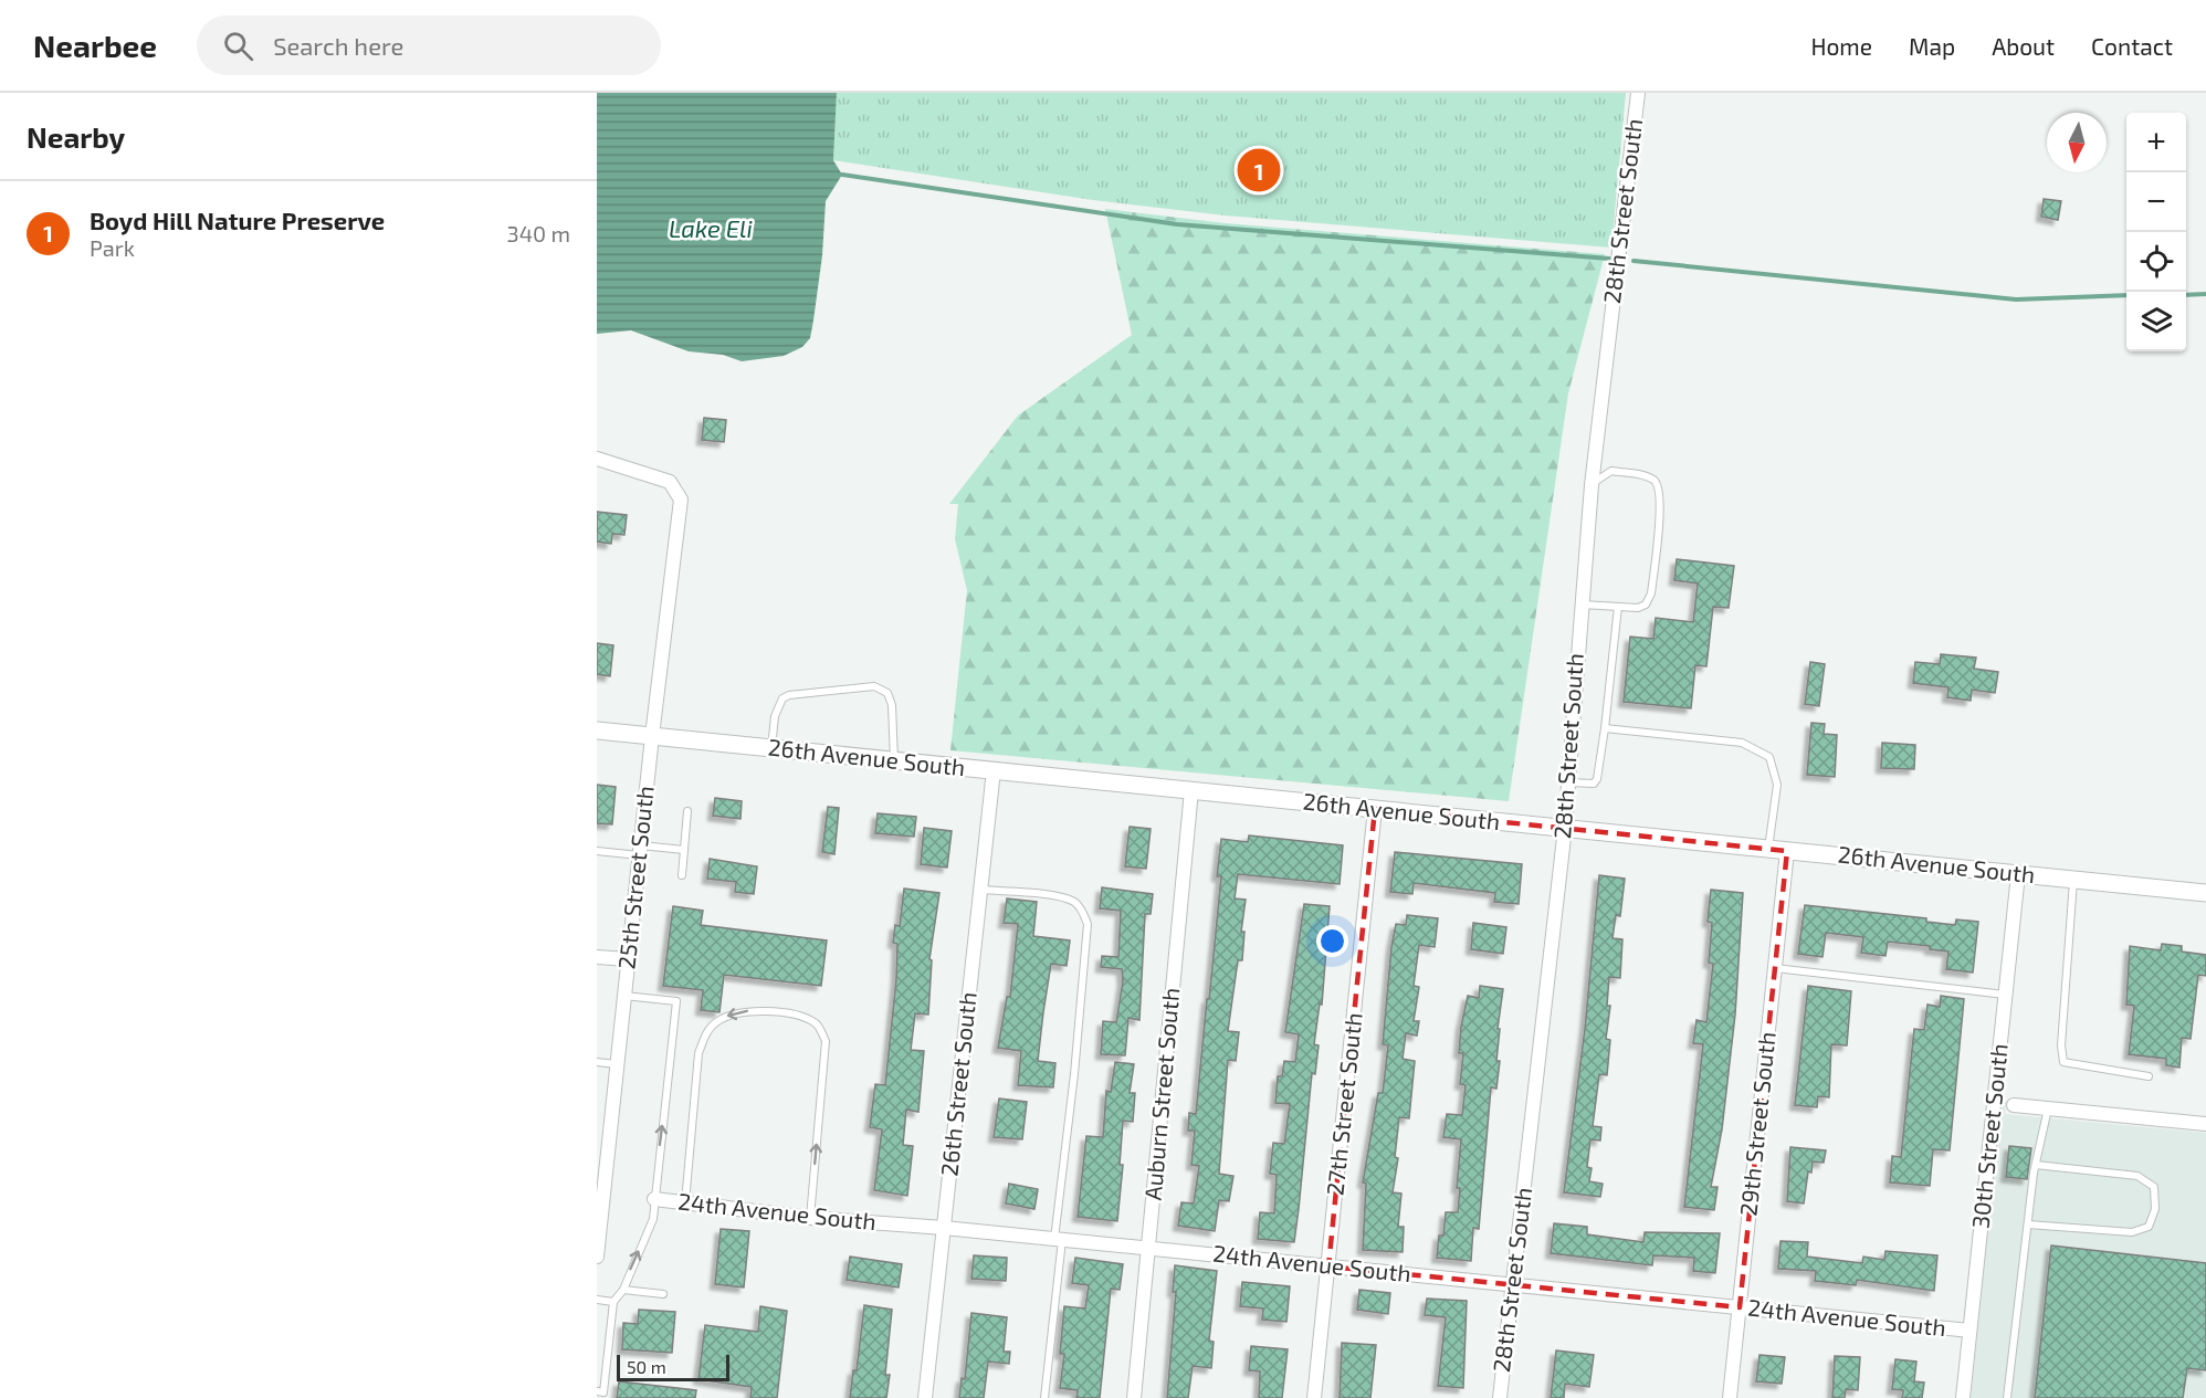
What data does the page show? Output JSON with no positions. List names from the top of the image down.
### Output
{
  "streets": {
    "street": [
      "28th Street South",
      "26th Avenue South",
      "25th Street South",
      "26th Street South",
      "Auburn Street South",
      "27th Street South",
      "29th Street South",
      "30th Street South",
      "24th Avenue South"
    ]
  },
  "crossings": [
    ["28th Street South", "26th Avenue South"],
    ["28th Street South", "24th Avenue South"],
    ["26th Avenue South", "25th Street South"],
    ["26th Avenue South", "26th Street South"],
    ["26th Avenue South", "Auburn Street South"],
    ["26th Avenue South", "27th Street South"],
    ["26th Avenue South", "29th Street South"],
    ["26th Avenue South", "30th Street South"],
    ["26th Street South", "24th Avenue South"],
    ["Auburn Street South", "24th Avenue South"],
    ["27th Street South", "24th Avenue South"],
    ["29th Street South", "24th Avenue South"],
    ["30th Street South", "24th Avenue South"]
  ],
  "water": ["Lake Eli"],
  "scale_bar": "50 m",
  "north": "bottom",
  "page": {
    "header": "Nearbee",
    "search": "Search here",
    "nav": [
      "Home",
      "Map",
      "About",
      "Contact"
    ],
    "heading": "Nearby",
    "map_buttons": ["+", "−"],
    "pins": "1",
    "list": [
      {
        "mark": "1",
        "name": "Boyd Hill Nature Preserve",
        "note": "Park",
        "value": "340 m"
      }
    ],
    "scale": "50 m"
  }
}
